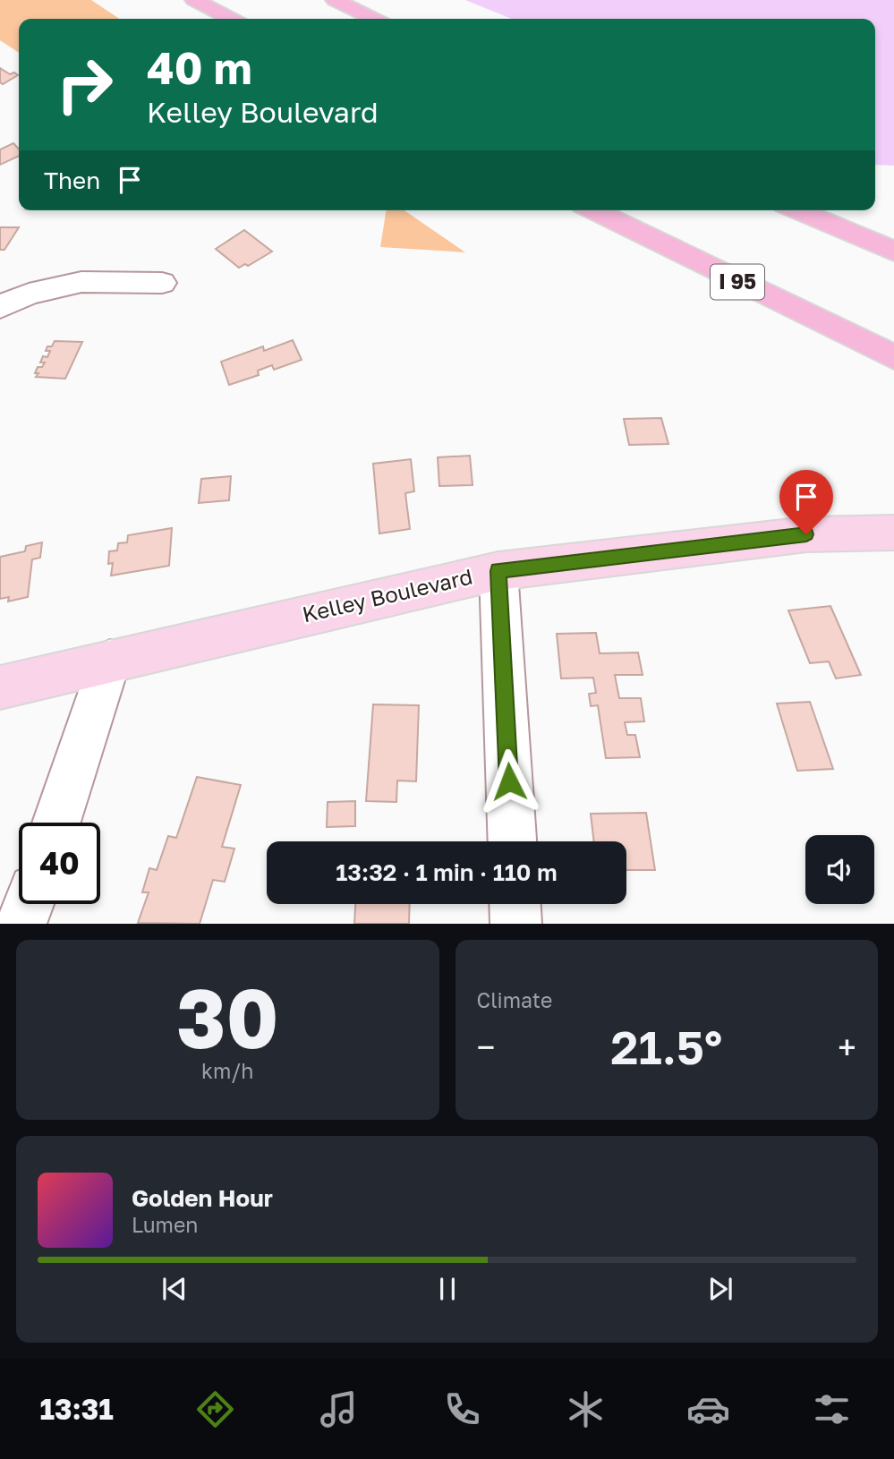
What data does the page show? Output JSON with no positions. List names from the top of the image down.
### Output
{
  "streets": {
    "highway": ["I 95"],
    "main road": ["Kelley Boulevard"]
  },
  "page": {
    "turn": ["40 m", "Kelley Boulevard"],
    "then": "Then",
    "limit": "40",
    "trip": "13:32 · 1 min · 110 m",
    "tile": [
      ["30", "km/h"],
      "Climate"
    ],
    "heat": ["−", "21.5°", "+"],
    "song": ["Golden Hour", "Lumen"],
    "tabs": "13:31"
  }
}
